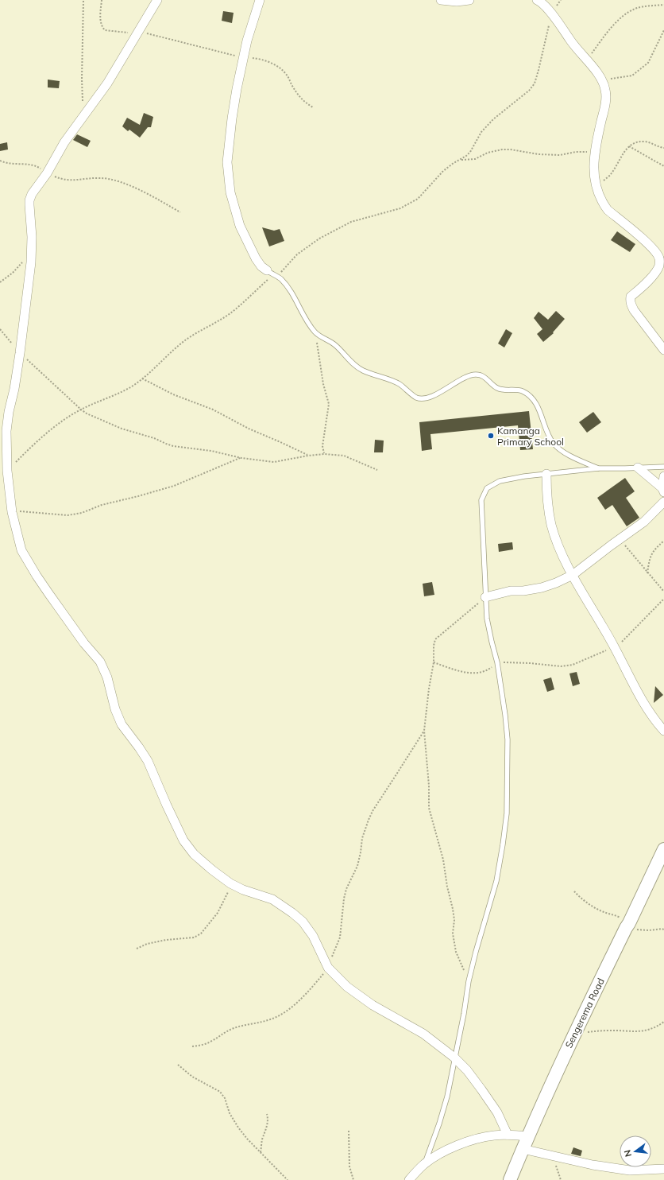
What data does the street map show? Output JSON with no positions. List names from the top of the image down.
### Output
{
  "streets": {
    "main road": ["Sengerema Road"]
  },
  "places": ["Kamanga Primary School"],
  "north": "left"
}
